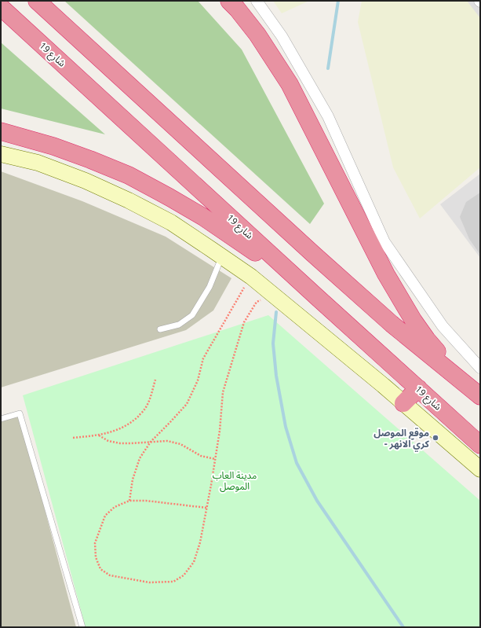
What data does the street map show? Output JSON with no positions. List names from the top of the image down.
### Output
{
  "streets": {
    "highway": ["شارع 19"]
  },
  "parks": ["مدينة العاب الموصل"],
  "places": ["موقع الموصل - كري الانهر"]
}
